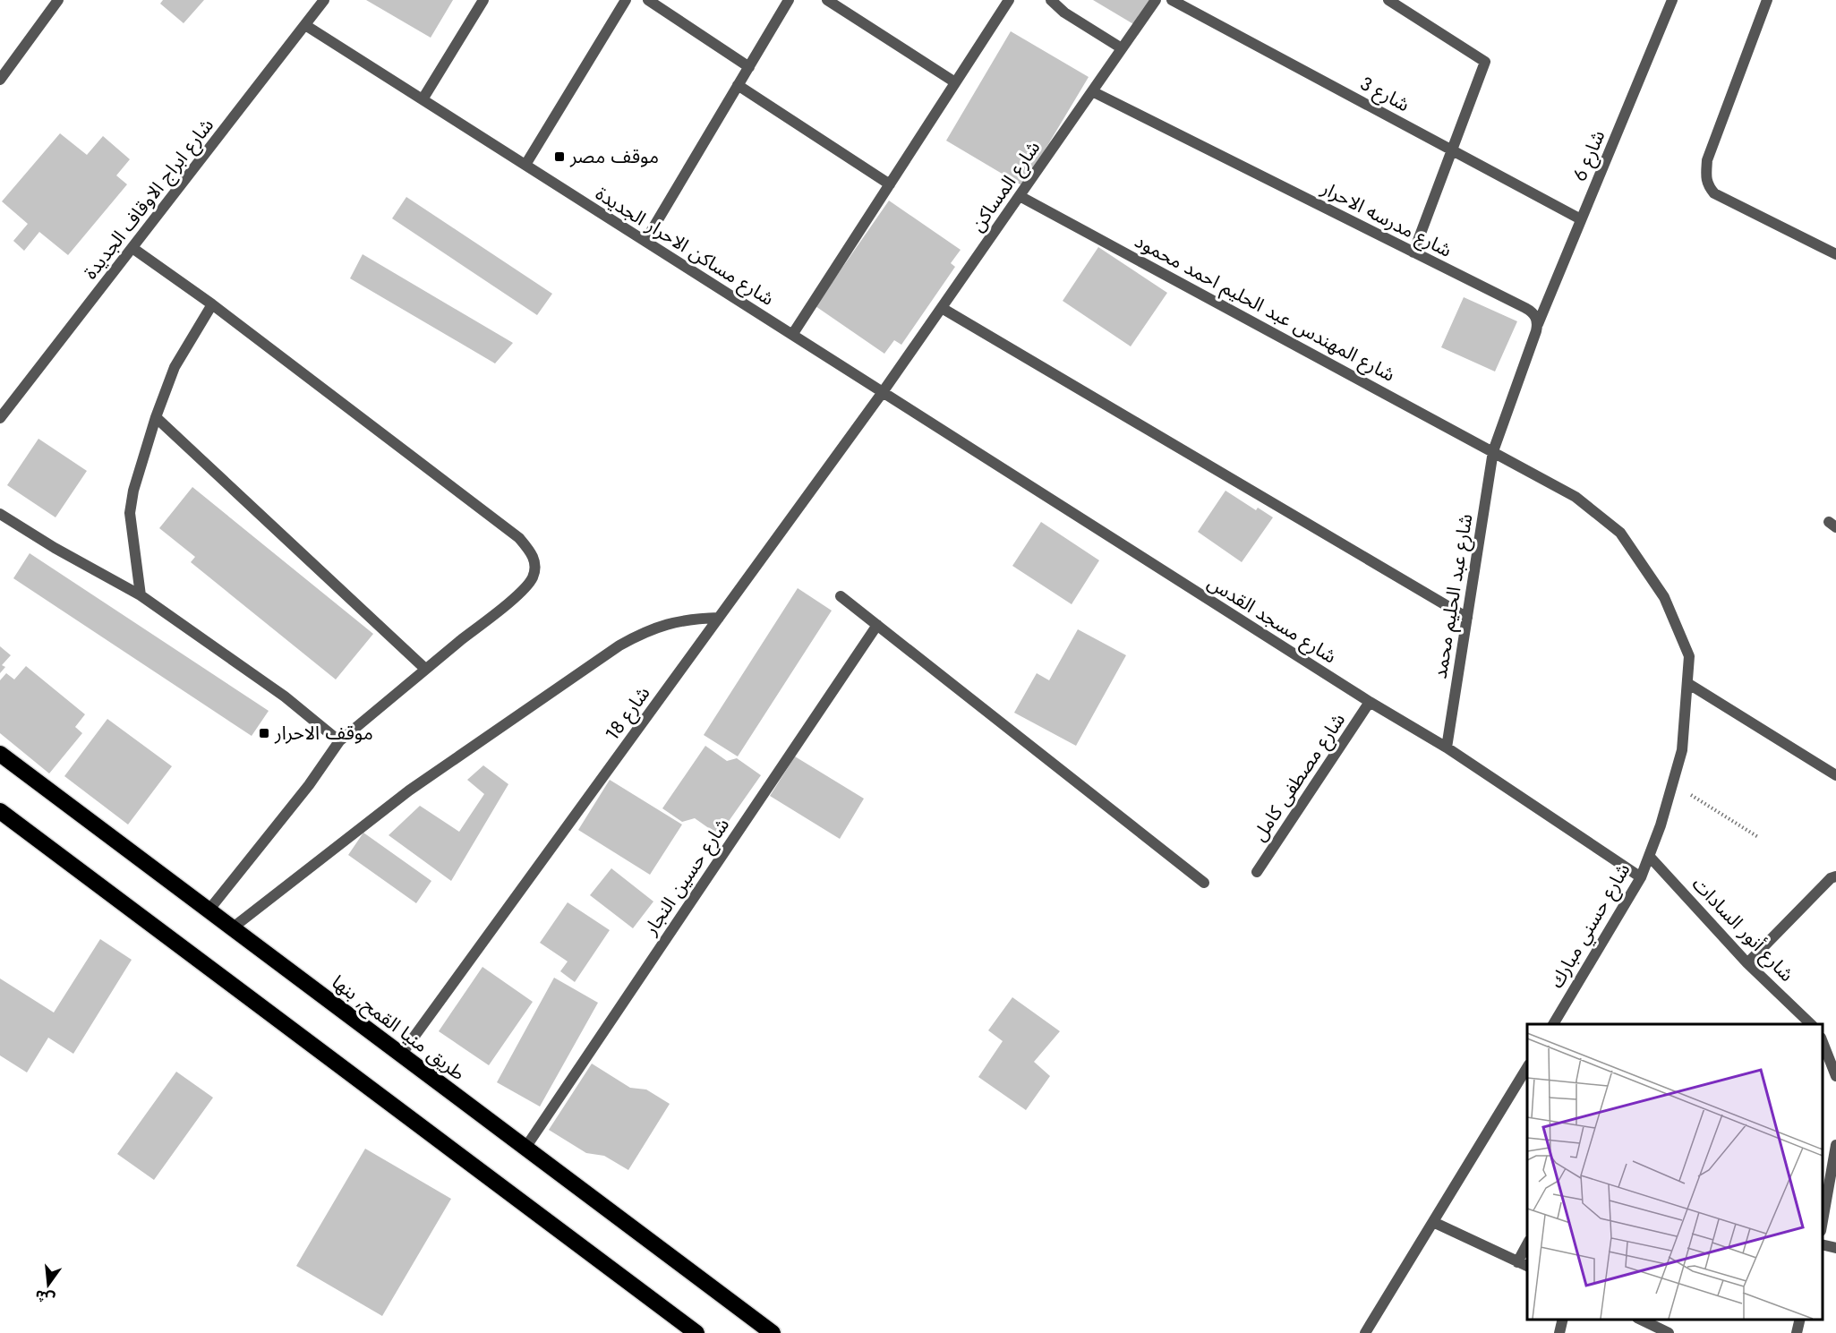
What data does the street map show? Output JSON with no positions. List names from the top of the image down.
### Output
{
  "streets": {
    "highway": ["طريق منيا القمح, بنها"],
    "street": [
      "شارع 3",
      "شارع 6",
      "شارع المساكن",
      "شارع ابراج الاوقاف الجديدة",
      "شارع مدرسه الاحرار",
      "شارع مساكن الاحرار الجديدة",
      "شارع المهندس عبد الحليم احمد محمود",
      "شارع عبد الحليم محمد",
      "شارع مسجد القدس",
      "شارع 18",
      "شارع مصطفى كامل",
      "شارع حسين النجار",
      "شارع حسني مبارك",
      "شارع أنور السادات"
    ]
  },
  "crossings": [
    ["شارع 3", "شارع 6"],
    ["شارع 6", "شارع مدرسه الاحرار"],
    ["شارع المساكن", "شارع مدرسه الاحرار"],
    ["شارع المساكن", "شارع مساكن الاحرار الجديدة"],
    ["شارع المساكن", "شارع المهندس عبد الحليم احمد محمود"],
    ["شارع المساكن", "شارع مسجد القدس"],
    ["شارع المساكن", "شارع 18"],
    ["شارع ابراج الاوقاف الجديدة", "شارع مساكن الاحرار الجديدة"],
    ["شارع مساكن الاحرار الجديدة", "شارع مسجد القدس"],
    ["شارع مساكن الاحرار الجديدة", "شارع 18"],
    ["شارع المهندس عبد الحليم احمد محمود", "شارع عبد الحليم محمد"],
    ["شارع المهندس عبد الحليم احمد محمود", "شارع حسني مبارك"],
    ["شارع عبد الحليم محمد", "شارع مسجد القدس"],
    ["شارع عبد الحليم محمد", "شارع حسني مبارك"],
    ["شارع مسجد القدس", "شارع 18"],
    ["شارع مسجد القدس", "شارع مصطفى كامل"],
    ["شارع مسجد القدس", "شارع حسني مبارك"],
    ["شارع 18", "طريق منيا القمح, بنها"],
    ["شارع حسين النجار", "طريق منيا القمح, بنها"],
    ["شارع حسني مبارك", "شارع أنور السادات"]
  ],
  "places": {
    "transit": ["موقف مصر", "موقف الاحرار"]
  },
  "north": "bottom"
}
